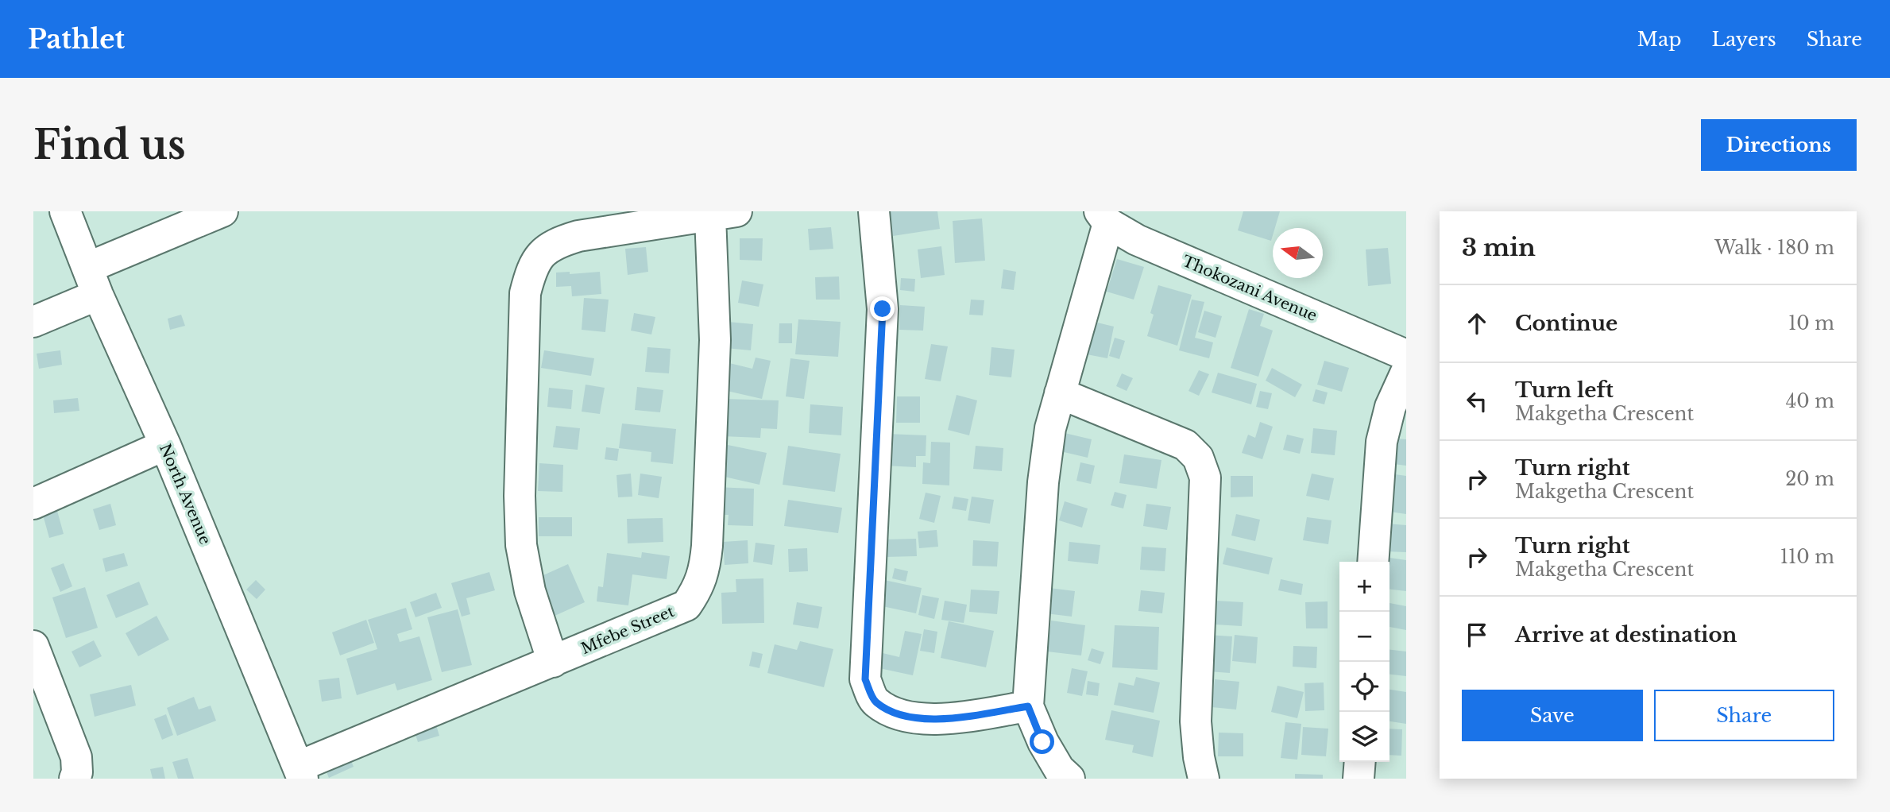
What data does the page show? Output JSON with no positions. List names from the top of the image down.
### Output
{
  "streets": {
    "street": ["Thokozani Avenue", "North Avenue", "Mfebe Street"]
  },
  "crossings": [
    ["North Avenue", "Mfebe Street"]
  ],
  "north": "left",
  "page": {
    "header": "Pathlet",
    "nav": ["Map", "Layers", "Share"],
    "buttons": [
      "Directions",
      ["Save", "Share"]
    ],
    "title": "Find us",
    "heading": ["3 min", "Walk · 180 m"],
    "list": [
      ["Continue", "10 m"],
      ["Turn left", "Makgetha Crescent", "40 m"],
      ["Turn right", "Makgetha Crescent", "20 m"],
      ["Turn right", "Makgetha Crescent", "110 m"],
      "Arrive at destination"
    ],
    "map_buttons": ["+", "−"]
  }
}
